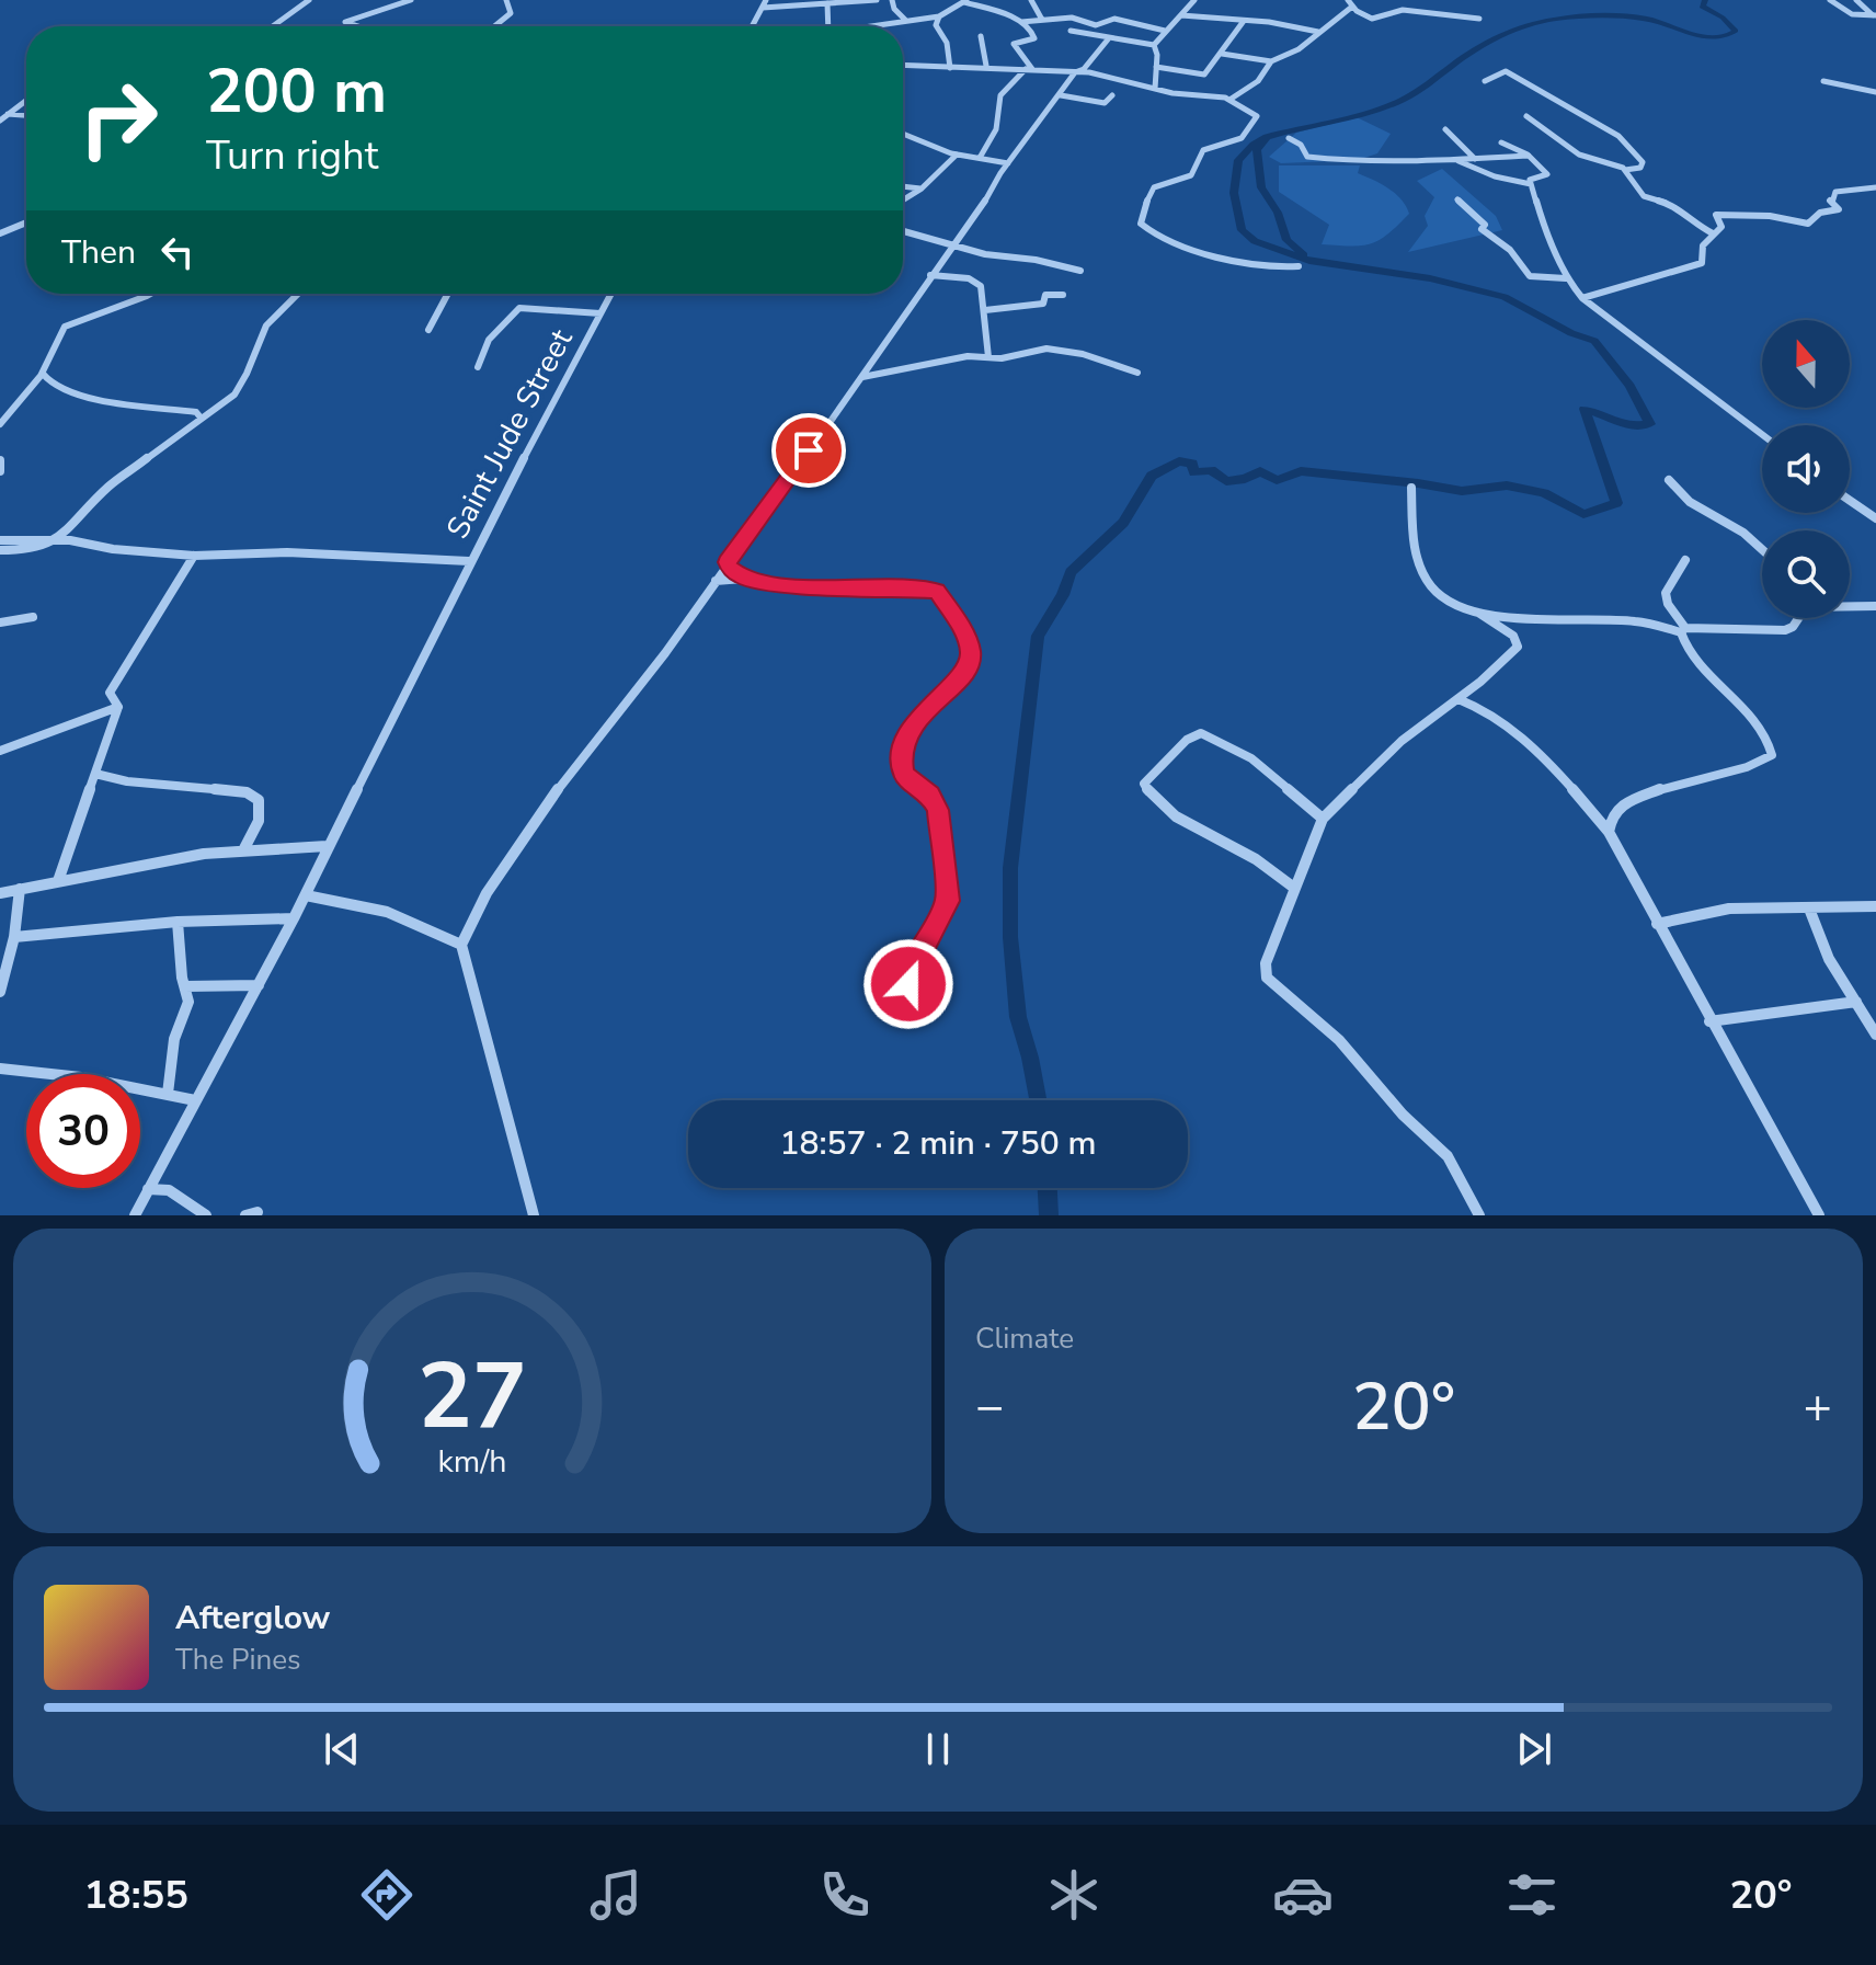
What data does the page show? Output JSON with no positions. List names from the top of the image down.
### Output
{
  "streets": {
    "street": ["Saint Jude Street"]
  },
  "north": "top",
  "page": {
    "turn": ["200 m", "Turn right"],
    "then": "Then",
    "limit": "30",
    "trip": "18:57 · 2 min · 750 m",
    "tile": "Climate",
    "heat": ["−", "20°", "+"],
    "song": ["Afterglow", "The Pines"],
    "tabs": ["18:55", "20°"],
    "gauge": ["27", "km/h"]
  }
}
